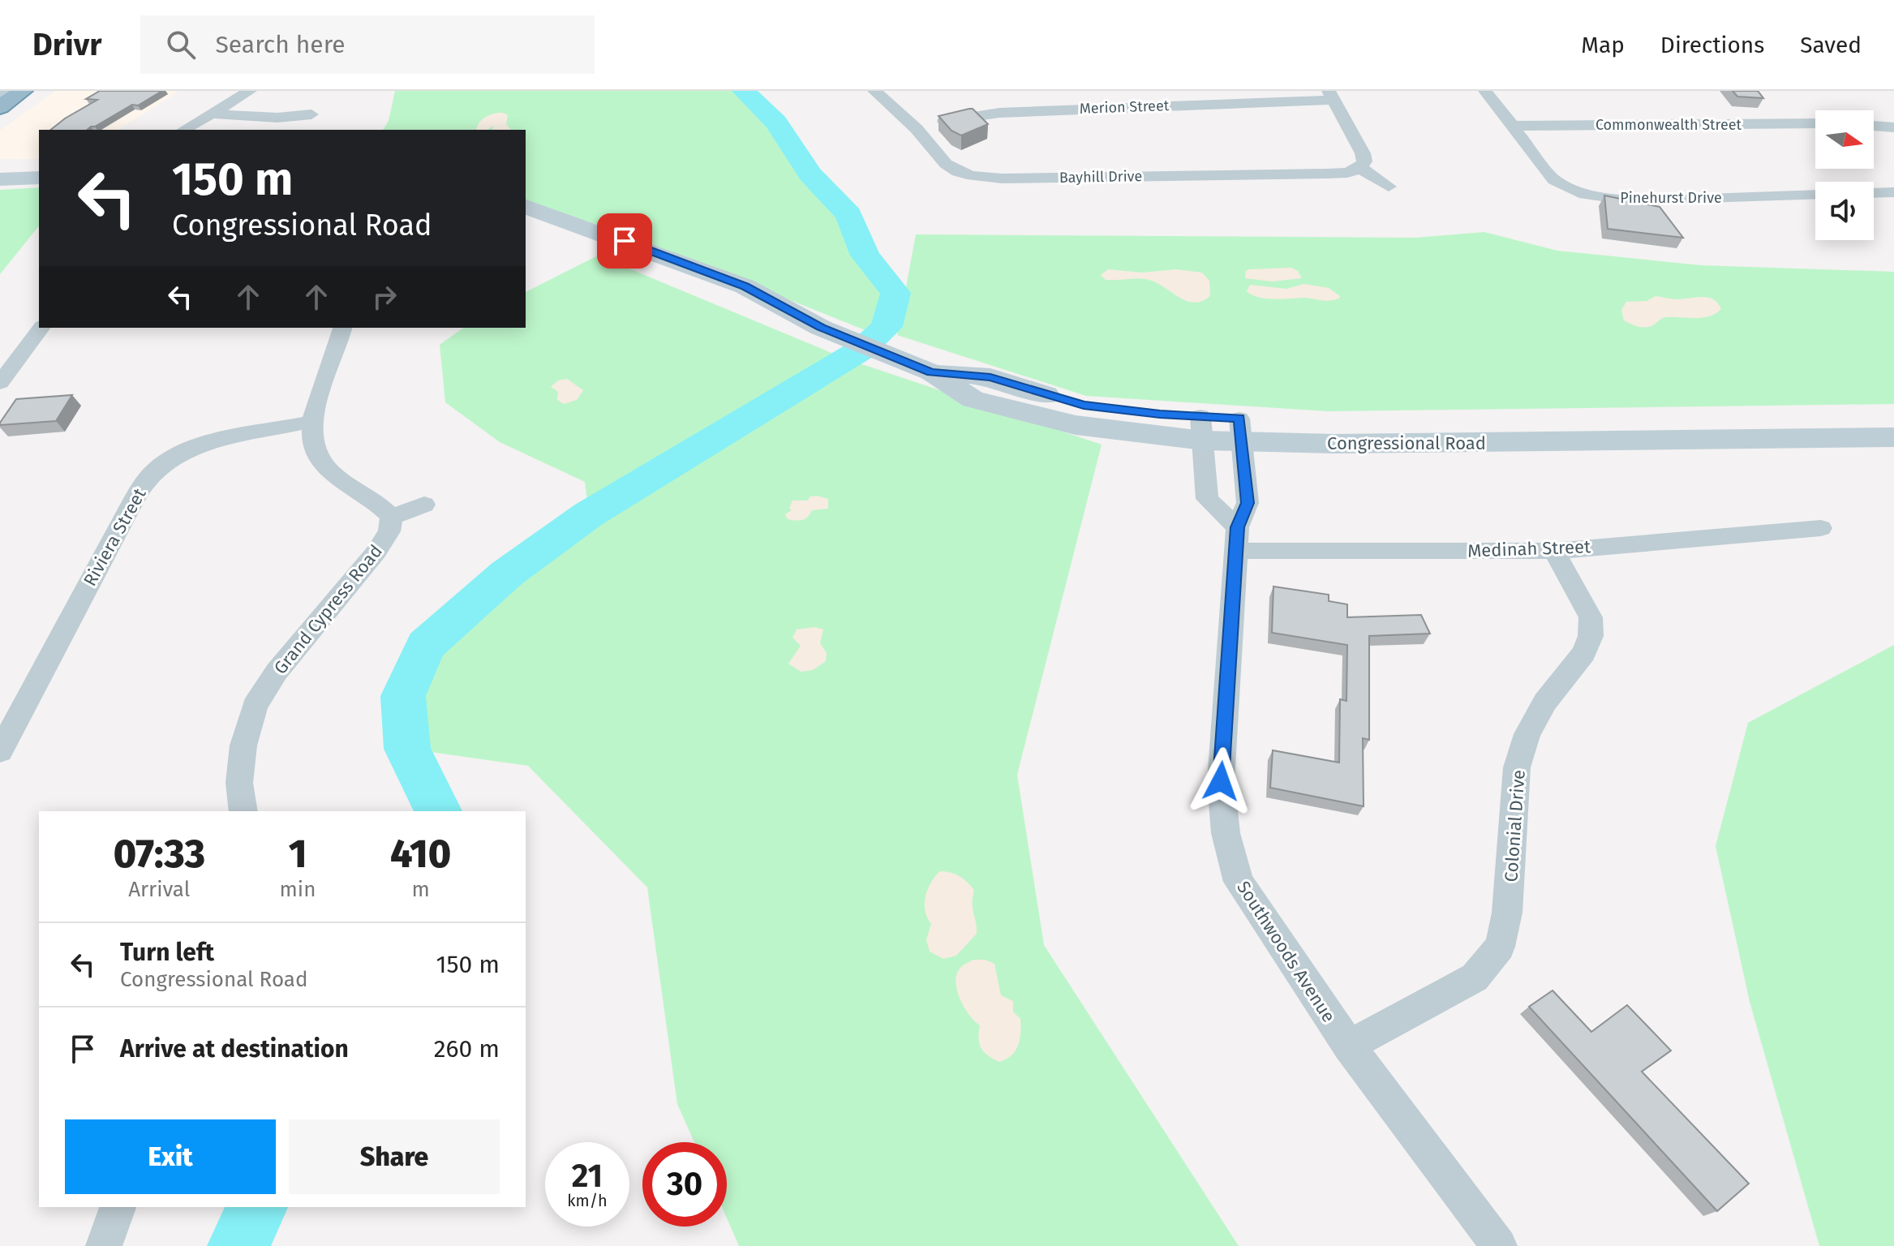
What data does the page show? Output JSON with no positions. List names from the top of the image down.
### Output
{
  "streets": {
    "main road": ["Congressional Road"],
    "street": [
      "Merion Street",
      "Commonwealth Street",
      "Bayhill Drive",
      "Pinehurst Drive",
      "Riviera Street",
      "Medinah Street",
      "Grand Cypress Road",
      "Colonial Drive",
      "Southwoods Avenue"
    ]
  },
  "crossings": [
    ["Merion Street", "Bayhill Drive"],
    ["Commonwealth Street", "Pinehurst Drive"],
    ["Congressional Road", "Southwoods Avenue"],
    ["Medinah Street", "Colonial Drive"],
    ["Medinah Street", "Southwoods Avenue"],
    ["Colonial Drive", "Southwoods Avenue"]
  ],
  "north": "right",
  "page": {
    "header": "Drivr",
    "search": "Search here",
    "nav": ["Map", "Directions", "Saved"],
    "turn": ["150 m", "Congressional Road"],
    "eta": [
      "07:33",
      "Arrival",
      "1",
      "min",
      "410",
      "m"
    ],
    "list": [
      {
        "name": "Turn left",
        "note": "Congressional Road",
        "value": "150 m"
      },
      {
        "name": "Arrive at destination",
        "value": "260 m"
      }
    ],
    "buttons": ["Exit", "Share"],
    "speed": "21 km/h",
    "limit": "30"
  }
}
